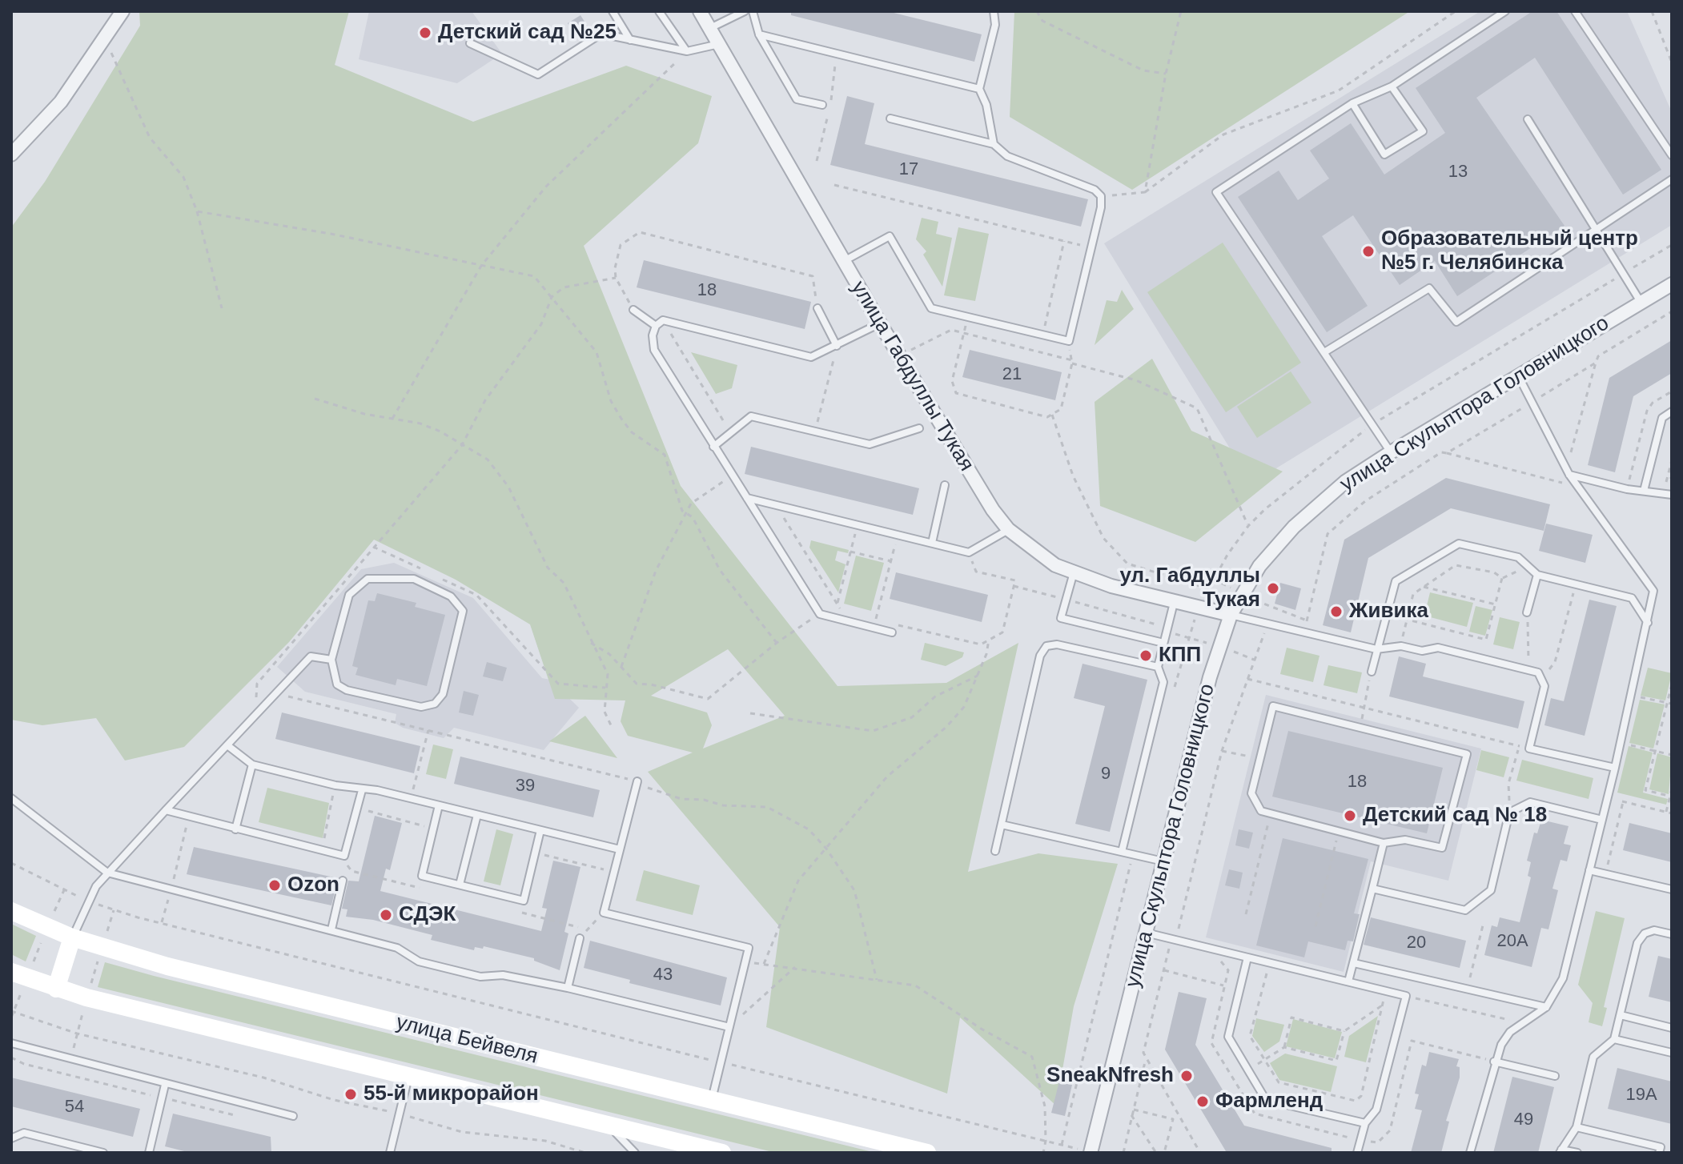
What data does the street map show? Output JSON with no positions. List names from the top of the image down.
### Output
{
  "streets": {
    "main road": ["улица Бейвеля"],
    "street": ["улица Габдуллы Тукая", "улица Скульптора Головницкого"]
  },
  "crossings": [
    ["улица Габдуллы Тукая", "улица Скульптора Головницкого"]
  ],
  "places": [
    "Детский сад №25",
    "Образовательный центр №5 г. Челябинска",
    "ул. Габдуллы Тукая",
    "Живика",
    "КПП",
    "Детский сад № 18",
    "Ozon",
    "СДЭК",
    "SneakNfresh",
    "55-й микрорайон",
    "Фармленд"
  ],
  "house_numbers": [
    "17",
    "13",
    "18",
    "21",
    "9",
    "18",
    "39",
    "20А",
    "20",
    "43",
    "19А",
    "54",
    "49"
  ]
}
